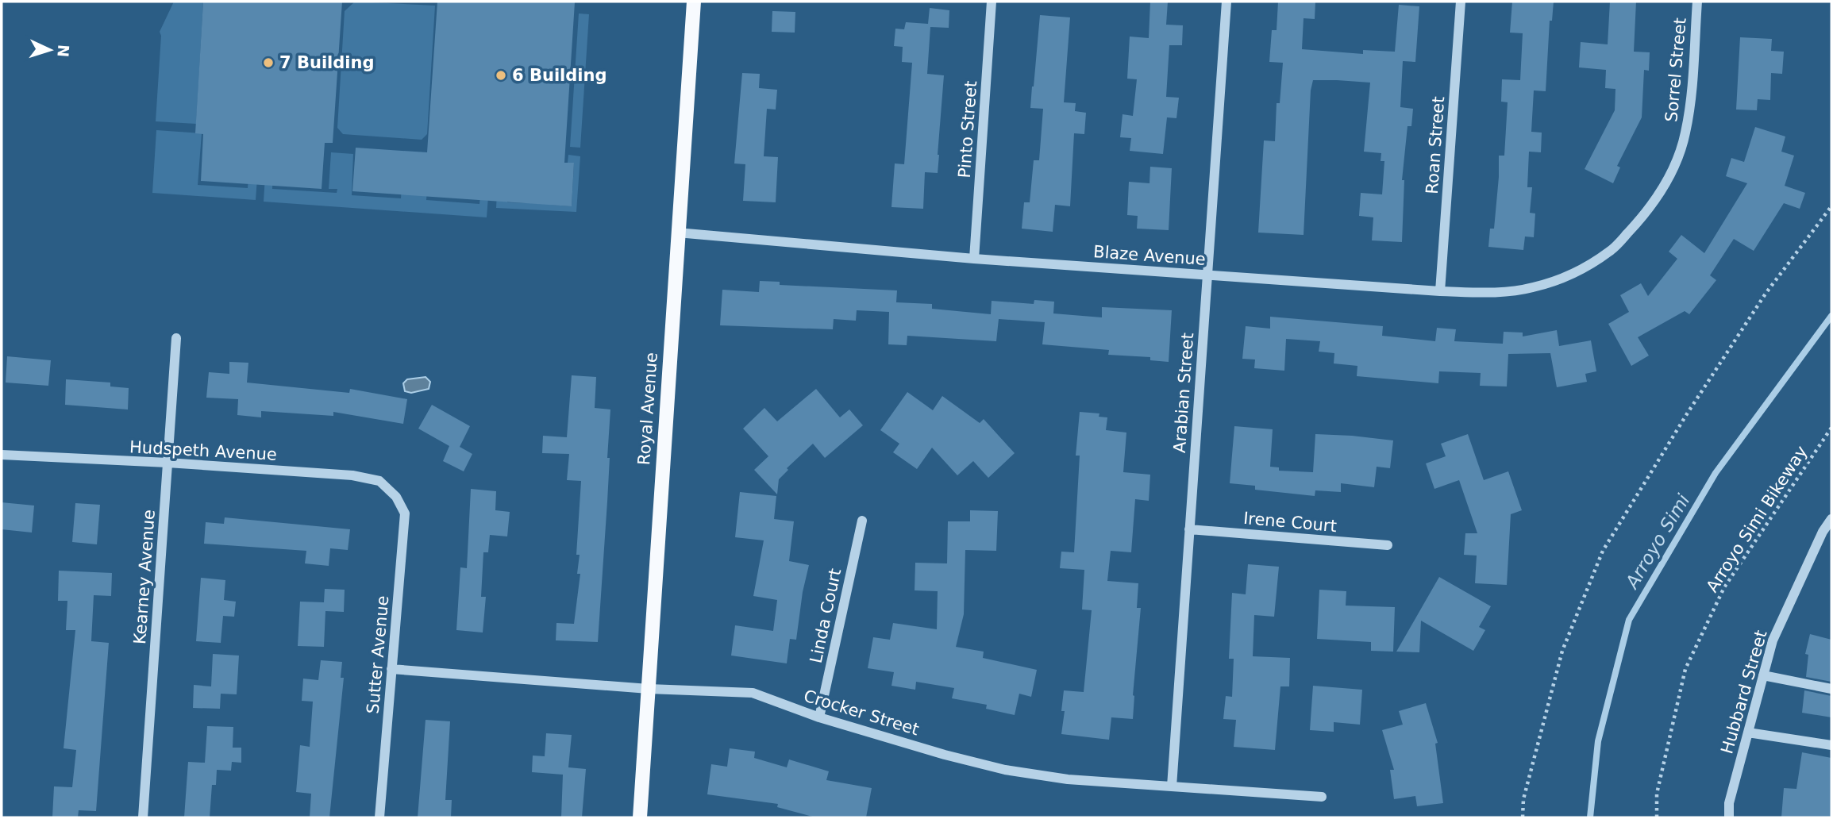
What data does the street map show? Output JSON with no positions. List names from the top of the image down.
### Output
{
  "streets": {
    "main road": ["Royal Avenue"],
    "street": [
      "Sorrel Street",
      "Pinto Street",
      "Roan Street",
      "Blaze Avenue",
      "Arabian Street",
      "Hudspeth Avenue",
      "Irene Court",
      "Kearney Avenue",
      "Linda Court",
      "Sutter Avenue",
      "Hubbard Street",
      "Crocker Street"
    ],
    "path": ["Arroyo Simi Bikeway"]
  },
  "crossings": [
    ["Sorrel Street", "Blaze Avenue"],
    ["Pinto Street", "Blaze Avenue"],
    ["Roan Street", "Blaze Avenue"],
    ["Blaze Avenue", "Arabian Street"],
    ["Blaze Avenue", "Royal Avenue"],
    ["Arabian Street", "Irene Court"],
    ["Arabian Street", "Crocker Street"],
    ["Royal Avenue", "Crocker Street"],
    ["Hudspeth Avenue", "Kearney Avenue"],
    ["Hudspeth Avenue", "Sutter Avenue"],
    ["Linda Court", "Crocker Street"],
    ["Sutter Avenue", "Crocker Street"]
  ],
  "water": ["Arroyo Simi"],
  "places": ["7 Building", "6 Building"],
  "north": "right"
}
